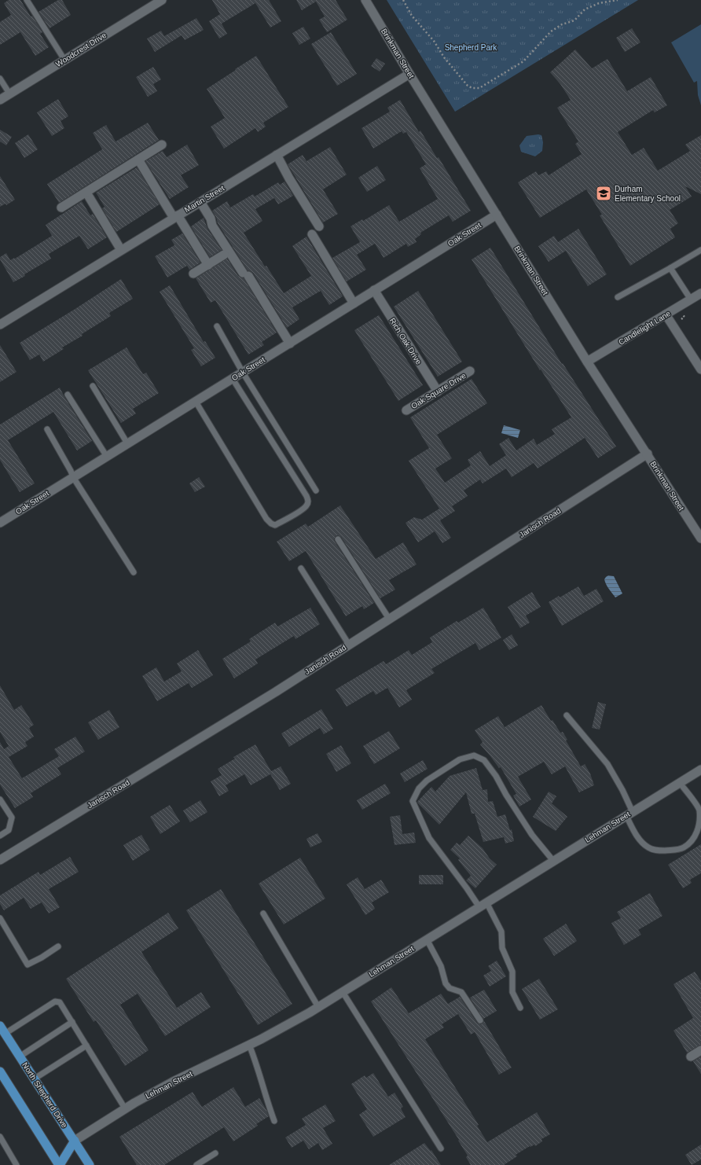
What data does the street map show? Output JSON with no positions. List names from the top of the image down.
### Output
{
  "streets": {
    "main road": ["North Shepherd Drive"],
    "street": [
      "Woodcrest Drive",
      "Brinkman Street",
      "Martin Street",
      "Oak Street",
      "Candlelight Lane",
      "Rich Oak Drive",
      "Oak Square Drive",
      "Janisch Road",
      "Lehman Street"
    ]
  },
  "crossings": [
    ["Brinkman Street", "Martin Street"],
    ["Brinkman Street", "Oak Street"],
    ["Brinkman Street", "Candlelight Lane"],
    ["Brinkman Street", "Janisch Road"],
    ["Oak Street", "Rich Oak Drive"],
    ["Rich Oak Drive", "Oak Square Drive"],
    ["Lehman Street", "North Shepherd Drive"]
  ],
  "parks": ["Shepherd Park"],
  "places": {
    "school or university": ["Durham Elementary School"]
  }
}
